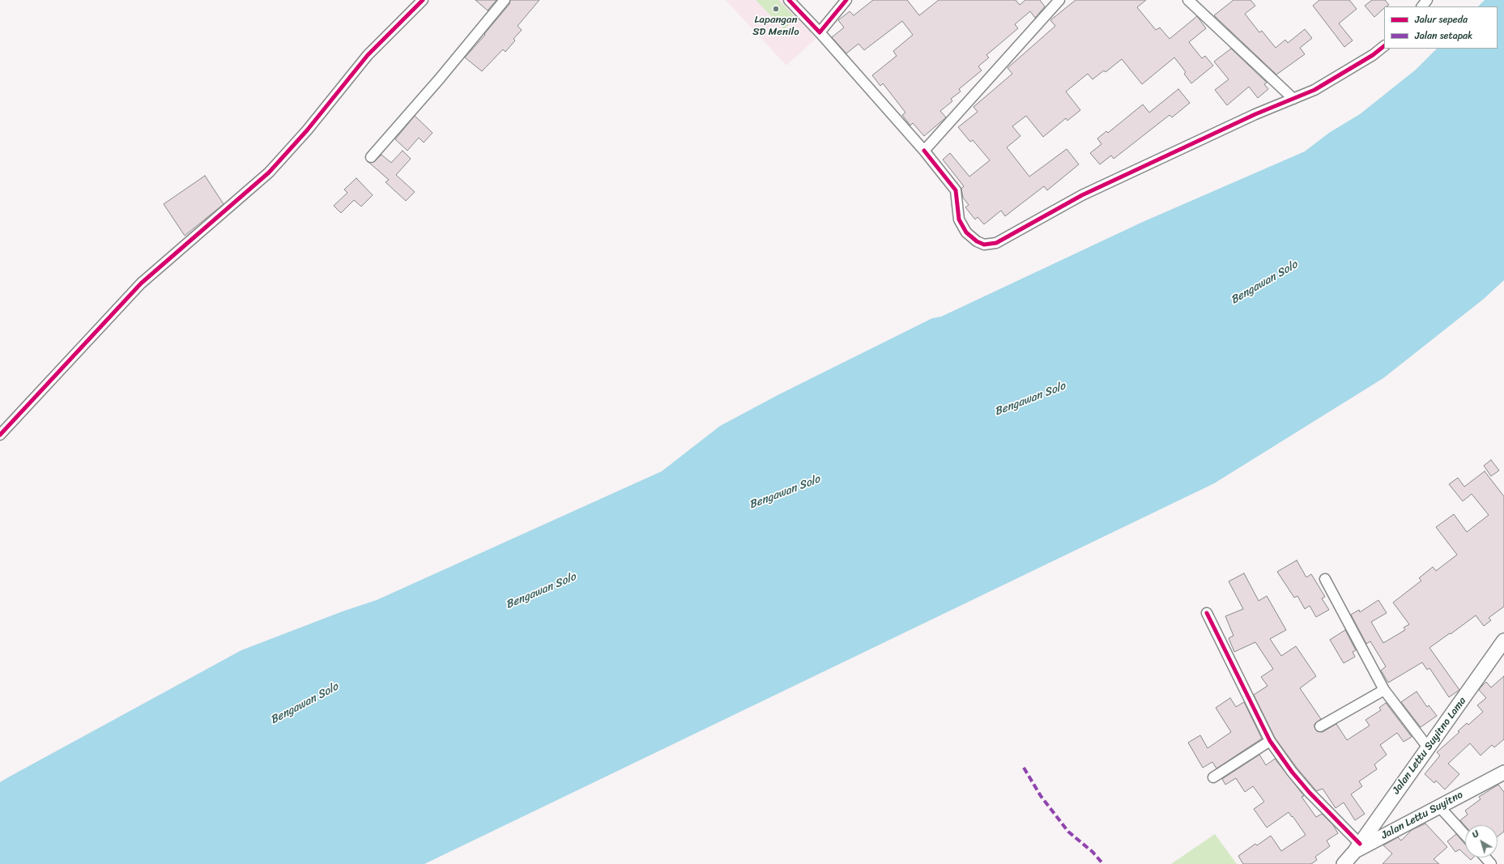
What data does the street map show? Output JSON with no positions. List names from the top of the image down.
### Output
{
  "streets": {
    "main road": ["Jalan Lettu Suyitno Lama", "Jalan Lettu Suyitno"]
  },
  "crossings": [
    ["Jalan Lettu Suyitno Lama", "Jalan Lettu Suyitno"]
  ],
  "water": ["Bengawan Solo"],
  "places": ["Lapangan SD Menilo"],
  "legend": ["Jalur sepeda", "Jalan setapak"],
  "north": "top left"
}
